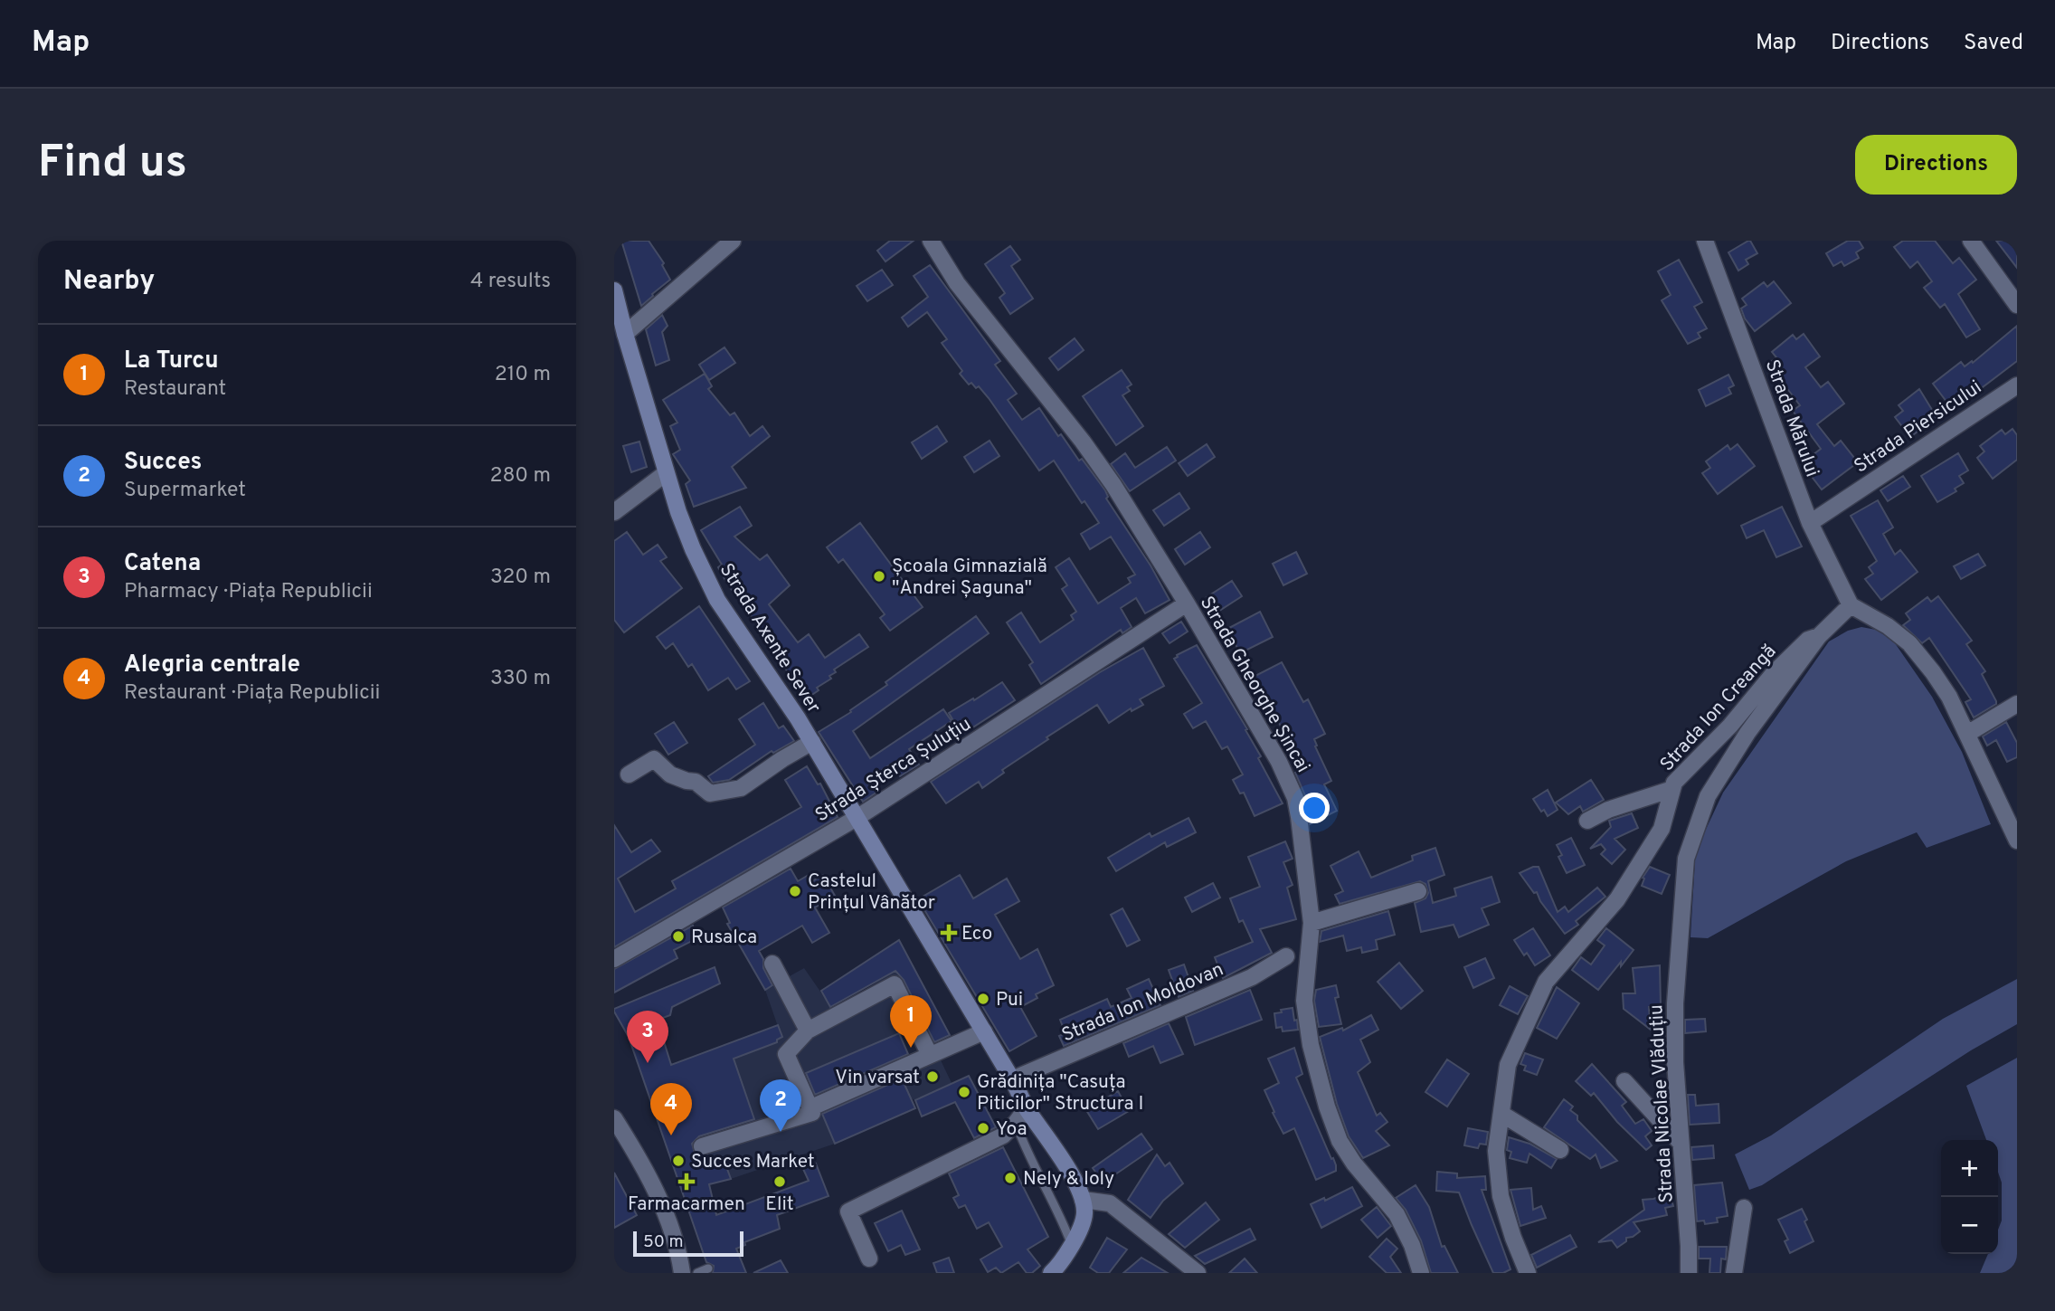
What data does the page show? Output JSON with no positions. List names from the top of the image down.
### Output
{
  "streets": {
    "main road": ["Strada Axente Sever"],
    "street": [
      "Strada Mărului",
      "Strada Piersicului",
      "Strada Gheorghe Șincai",
      "Strada Ion Creangă",
      "Strada Șterca Șuluțiu",
      "Strada Ion Moldovan",
      "Strada Nicolae Vlăduțiu"
    ]
  },
  "crossings": [
    ["Strada Mărului", "Strada Piersicului"],
    ["Strada Mărului", "Strada Nicolae Vlăduțiu"],
    ["Strada Axente Sever", "Strada Șterca Șuluțiu"],
    ["Strada Axente Sever", "Strada Ion Moldovan"],
    ["Strada Gheorghe Șincai", "Strada Șterca Șuluțiu"],
    ["Strada Ion Creangă", "Strada Nicolae Vlăduțiu"]
  ],
  "places": {
    "other": [
      "Școala Gimnazială \"Andrei Șaguna\"",
      "Castelul Prințul Vânător",
      "Rusalca",
      "Pui",
      "Vin varsat",
      "Grădinița \"Casuța Piticilor\" Structura I",
      "Yoa",
      "Succes Market",
      "Nely & Ioly",
      "Elit"
    ],
    "health": ["Eco", "Farmacarmen"]
  },
  "scale_bar": "50 m",
  "page": {
    "header": "Map",
    "nav": ["Map", "Directions", "Saved"],
    "buttons": "Directions",
    "title": "Find us",
    "heading": ["Nearby", "4 results"],
    "list": [
      {
        "mark": "1",
        "name": "La Turcu",
        "note": "Restaurant",
        "value": "210 m"
      },
      {
        "mark": "2",
        "name": "Succes",
        "note": "Supermarket",
        "value": "280 m"
      },
      {
        "mark": "3",
        "name": "Catena",
        "note": "Pharmacy · Piața Republicii",
        "value": "320 m"
      },
      {
        "mark": "4",
        "name": "Alegria centrale",
        "note": "Restaurant · Piața Republicii",
        "value": "330 m"
      }
    ],
    "pins": [
      "1",
      "3",
      "2",
      "4"
    ],
    "map_buttons": ["+", "−"],
    "scale": "50 m"
  }
}
